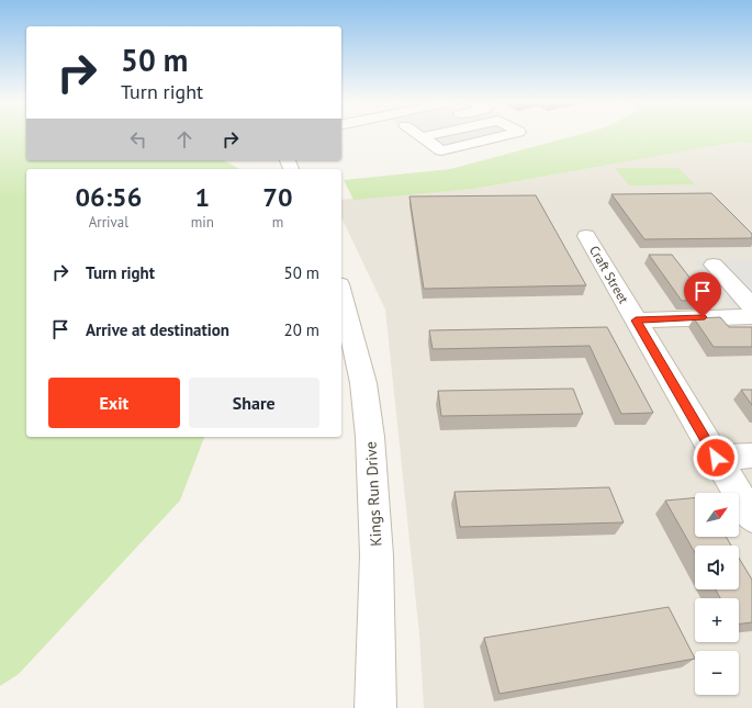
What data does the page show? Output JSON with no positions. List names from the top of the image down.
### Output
{
  "streets": {
    "street": ["Craft Street", "Kings Run Drive"]
  },
  "north": "top right",
  "page": {
    "turn": ["50 m", "Turn right"],
    "eta": [
      "06:56",
      "Arrival",
      "1",
      "min",
      "70",
      "m"
    ],
    "list": [
      {
        "name": "Turn right",
        "value": "50 m"
      },
      {
        "name": "Arrive at destination",
        "value": "20 m"
      }
    ],
    "buttons": ["Exit", "Share"],
    "map_buttons": ["+", "−"]
  }
}
